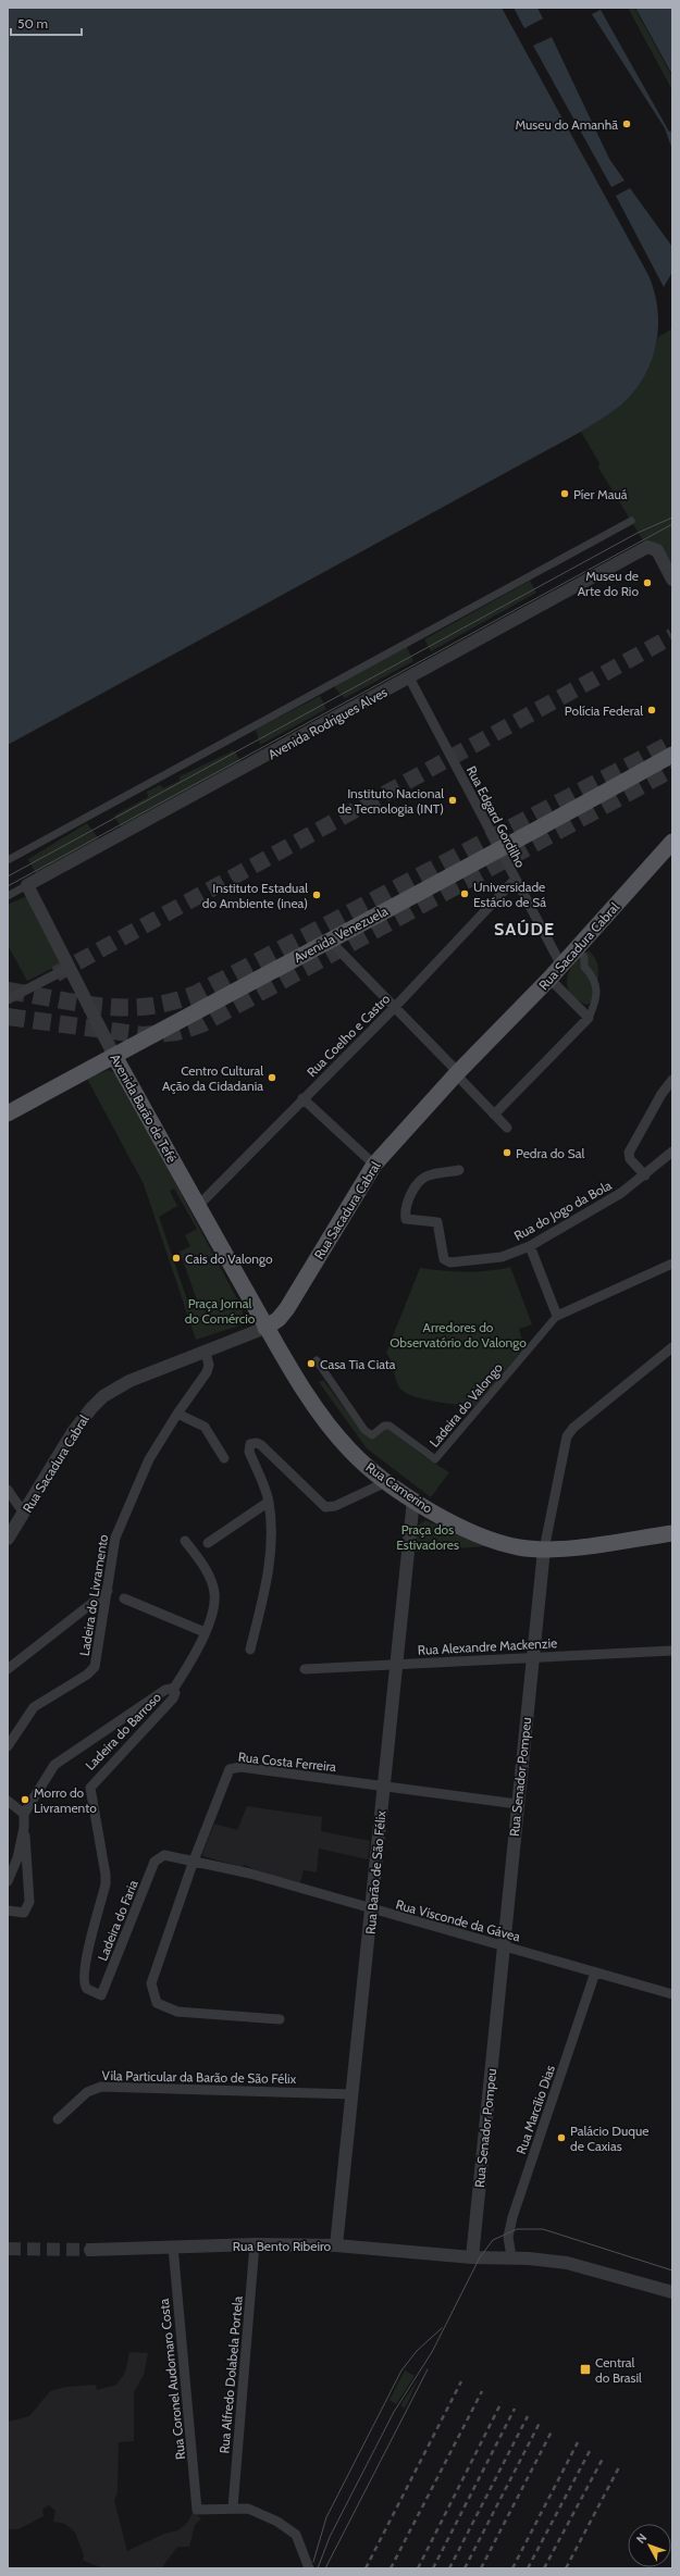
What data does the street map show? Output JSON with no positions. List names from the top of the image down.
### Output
{
  "streets": {
    "main road": [
      "Avenida Venezuela",
      "Rua Sacadura Cabral",
      "Avenida Barão de Tefé",
      "Rua Camerino"
    ],
    "street": [
      "Avenida Rodrigues Alves",
      "Rua Edgard Gordilho",
      "Rua Coelho e Castro",
      "Rua do Jogo da Bola",
      "Ladeira do Valongo",
      "Ladeira do Livramento",
      "Rua Alexandre Mackenzie",
      "Ladeira do Barroso",
      "Rua Costa Ferreira",
      "Rua Senador Pompeu",
      "Rua Barão de São Félix",
      "Ladeira do Faria",
      "Rua Visconde da Gávea",
      "Vila Particular da Barão de São Félix",
      "Rua Marcílio Dias",
      "Rua Bento Ribeiro",
      "Rua Alfredo Dolabela Portela",
      "Rua Coronel Audomaro Costa"
    ]
  },
  "crossings": [
    ["Avenida Rodrigues Alves", "Rua Edgard Gordilho"],
    ["Avenida Rodrigues Alves", "Avenida Barão de Tefé"],
    ["Rua Edgard Gordilho", "Avenida Venezuela"],
    ["Rua Edgard Gordilho", "Rua Sacadura Cabral"],
    ["Rua Edgard Gordilho", "Rua Coelho e Castro"],
    ["Avenida Venezuela", "Avenida Barão de Tefé"],
    ["Rua Sacadura Cabral", "Avenida Barão de Tefé"],
    ["Rua Sacadura Cabral", "Rua Camerino"],
    ["Rua Sacadura Cabral", "Ladeira do Livramento"],
    ["Rua Coelho e Castro", "Avenida Barão de Tefé"],
    ["Avenida Barão de Tefé", "Rua Camerino"],
    ["Rua Camerino", "Rua Senador Pompeu"],
    ["Rua Camerino", "Rua Barão de São Félix"],
    ["Rua Alexandre Mackenzie", "Rua Senador Pompeu"],
    ["Rua Alexandre Mackenzie", "Rua Barão de São Félix"],
    ["Ladeira do Barroso", "Ladeira do Faria"],
    ["Rua Costa Ferreira", "Rua Senador Pompeu"],
    ["Rua Costa Ferreira", "Rua Barão de São Félix"],
    ["Rua Costa Ferreira", "Rua Visconde da Gávea"],
    ["Rua Senador Pompeu", "Rua Visconde da Gávea"],
    ["Rua Senador Pompeu", "Rua Bento Ribeiro"],
    ["Rua Barão de São Félix", "Rua Visconde da Gávea"],
    ["Rua Barão de São Félix", "Vila Particular da Barão de São Félix"],
    ["Rua Barão de São Félix", "Rua Bento Ribeiro"],
    ["Ladeira do Faria", "Rua Visconde da Gávea"],
    ["Rua Visconde da Gávea", "Rua Marcílio Dias"],
    ["Rua Marcílio Dias", "Rua Bento Ribeiro"],
    ["Rua Bento Ribeiro", "Rua Alfredo Dolabela Portela"],
    ["Rua Bento Ribeiro", "Rua Coronel Audomaro Costa"],
    ["Rua Alfredo Dolabela Portela", "Rua Coronel Audomaro Costa"]
  ],
  "districts": ["SAÚDE"],
  "parks": ["Praça Jornal do Comércio", "Arredores do Observatório do Valongo", "Praça dos Estivadores"],
  "places": {
    "other": [
      "Museu do Amanhã",
      "Píer Mauá",
      "Museu de Arte do Rio",
      "Polícia Federal",
      "Instituto Nacional de Tecnologia (INT)",
      "Universidade Estácio de Sá",
      "Instituto Estadual do Ambiente (inea)",
      "Centro Cultural Ação da Cidadania",
      "Pedra do Sal",
      "Cais do Valongo",
      "Casa Tia Ciata",
      "Morro do Livramento",
      "Palácio Duque de Caxias"
    ],
    "transit": ["Central do Brasil"]
  },
  "scale_bar": "50 m",
  "north": "top left"
}
